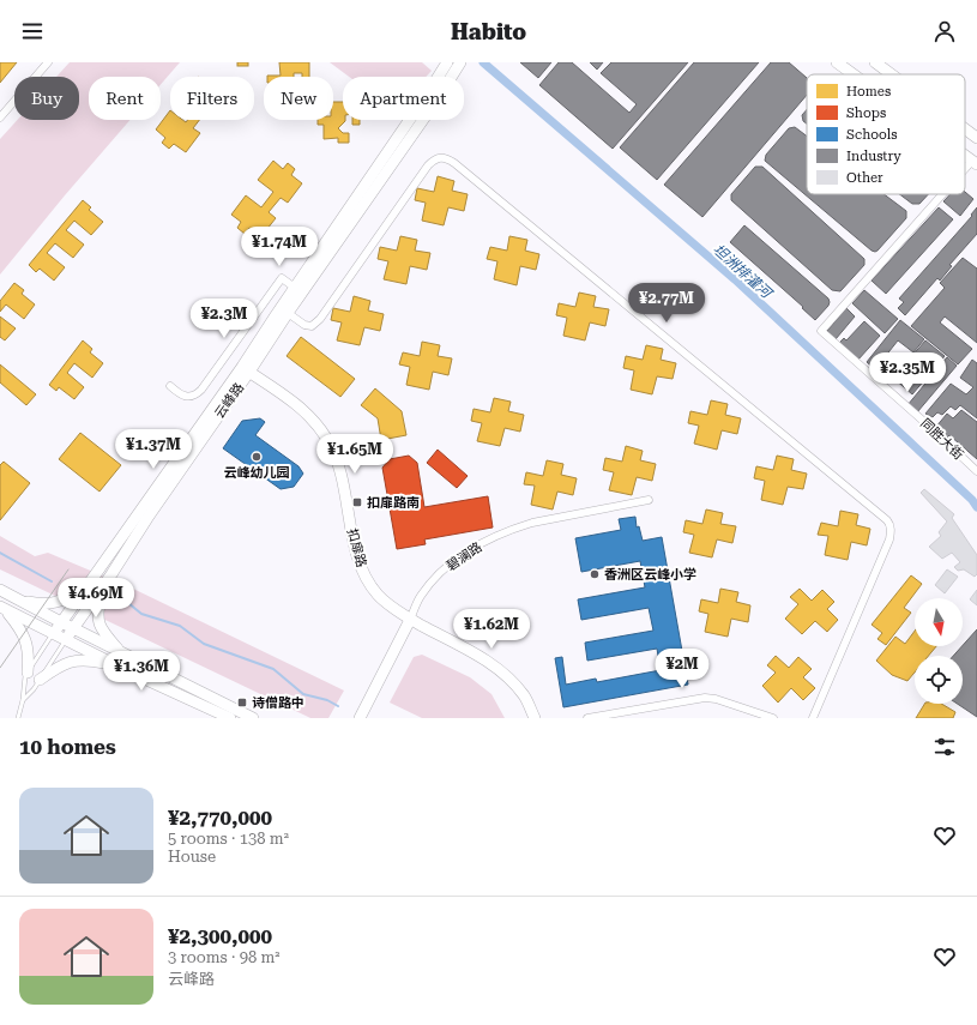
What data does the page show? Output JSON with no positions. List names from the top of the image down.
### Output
{
  "streets": {
    "street": [
      "云峰路",
      "同胜大街",
      "扣扉路",
      "碧澜路"
    ]
  },
  "crossings": [
    ["云峰路", "扣扉路"],
    ["扣扉路", "碧澜路"]
  ],
  "water": ["坦洲排灌河"],
  "places": {
    "other": ["云峰幼儿园", "香洲区云峰小学"],
    "transit": ["扣扉路南", "诗僧路中"]
  },
  "legend": [
    "Homes",
    "Shops",
    "Schools",
    "Industry",
    "Other"
  ],
  "north": "bottom",
  "page": {
    "header": "Habito",
    "chip": [
      "Buy",
      "Rent",
      "Filters",
      "New",
      "Apartment"
    ],
    "price": [
      "¥1.74M",
      "¥2.77M",
      "¥2.3M",
      "¥2.35M",
      "¥1.37M",
      "¥1.65M",
      "¥4.69M",
      "¥1.62M",
      "¥2M",
      "¥1.36M"
    ],
    "heading": "10 homes",
    "list": [
      {
        "name": "¥2,770,000",
        "note": "5 rooms · 138 m² · House"
      },
      {
        "name": "¥2,300,000",
        "note": "3 rooms · 98 m² · 云峰路"
      }
    ]
  }
}
